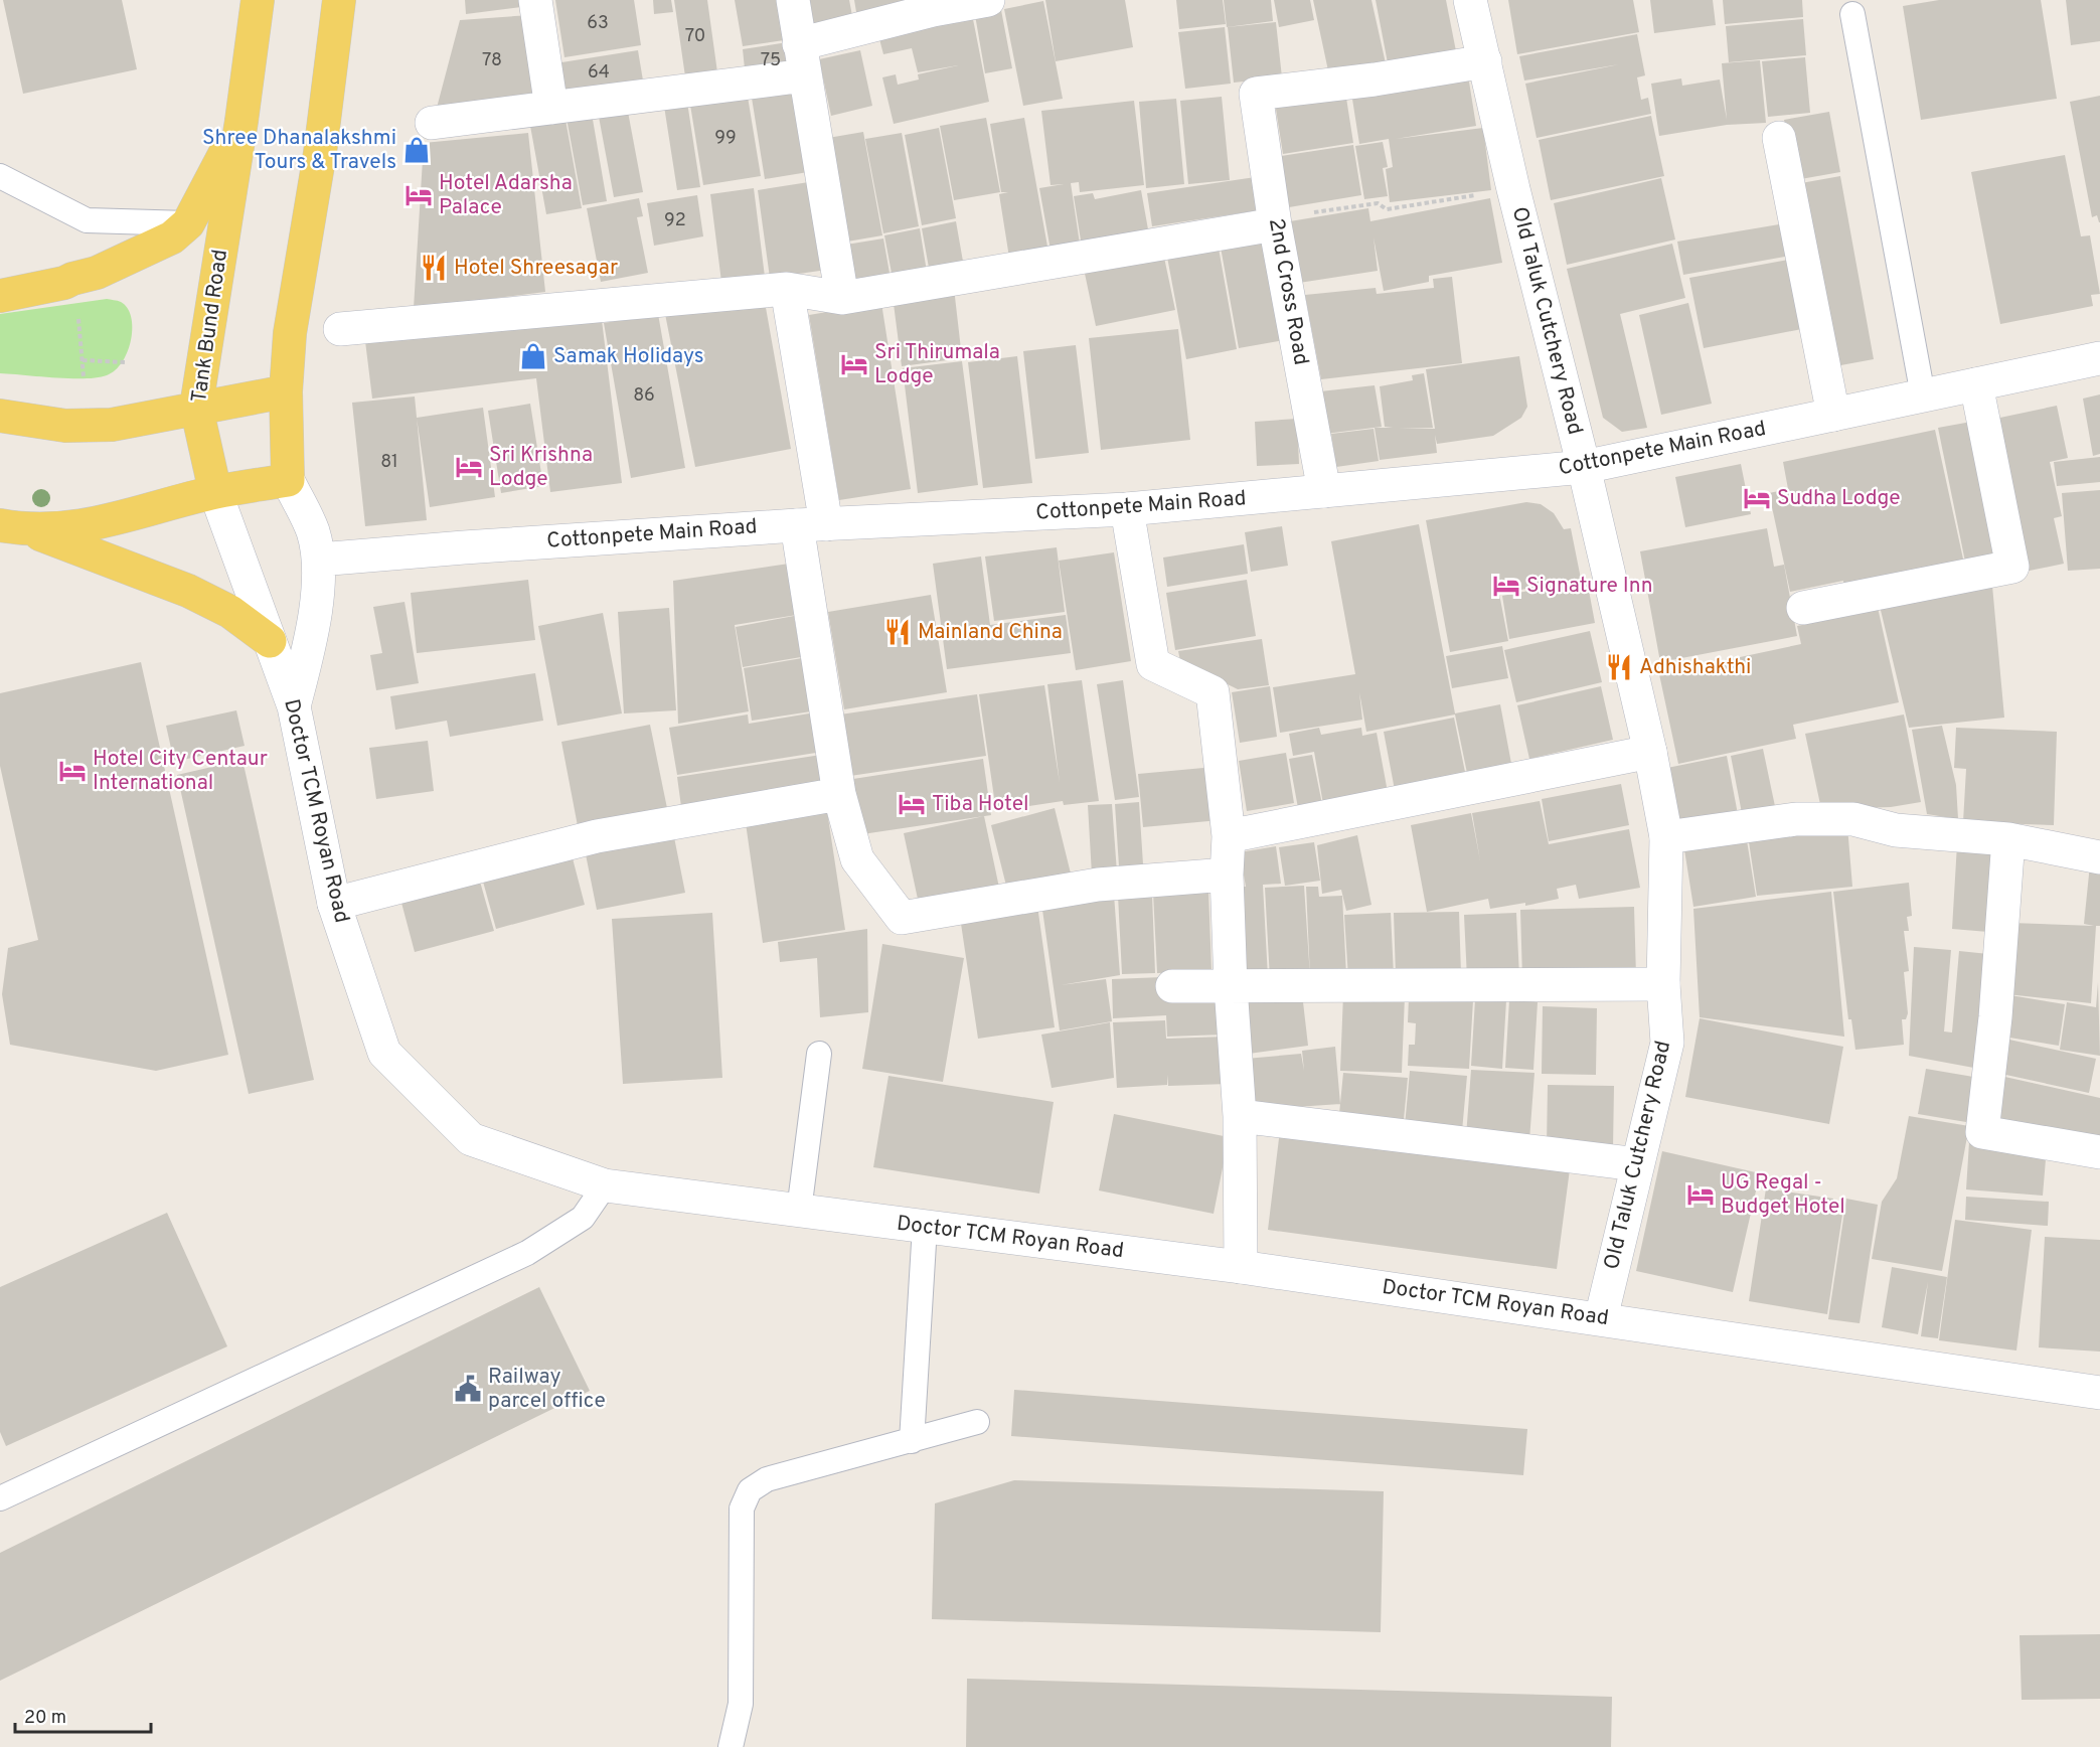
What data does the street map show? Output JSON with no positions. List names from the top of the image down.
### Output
{
  "streets": {
    "main road": ["Tank Bund Road"],
    "street": [
      "2nd Cross Road",
      "Old Taluk Cutchery Road",
      "Cottonpete Main Road",
      "Doctor TCM Royan Road"
    ]
  },
  "crossings": [
    ["2nd Cross Road", "Old Taluk Cutchery Road"],
    ["2nd Cross Road", "Cottonpete Main Road"],
    ["Old Taluk Cutchery Road", "Cottonpete Main Road"],
    ["Old Taluk Cutchery Road", "Doctor TCM Royan Road"],
    ["Tank Bund Road", "Doctor TCM Royan Road"]
  ],
  "places": {
    "shop": ["Shree Dhanalakshmi Tours & Travels", "Samak Holidays"],
    "hotel": [
      "Hotel Adarsha Palace",
      "Sri Thirumala Lodge",
      "Sri Krishna Lodge",
      "Sudha Lodge",
      "Signature Inn",
      "Hotel City Centaur International",
      "Tiba Hotel",
      "UG Regal - Budget Hotel"
    ],
    "restaurant": ["Hotel Shreesagar", "Mainland China", "Adhishakthi"],
    "public building": ["Railway parcel office"]
  },
  "house_numbers": [
    "63",
    "70",
    "78",
    "75",
    "64",
    "99",
    "92",
    "86",
    "81"
  ],
  "scale_bar": "20 m"
}
